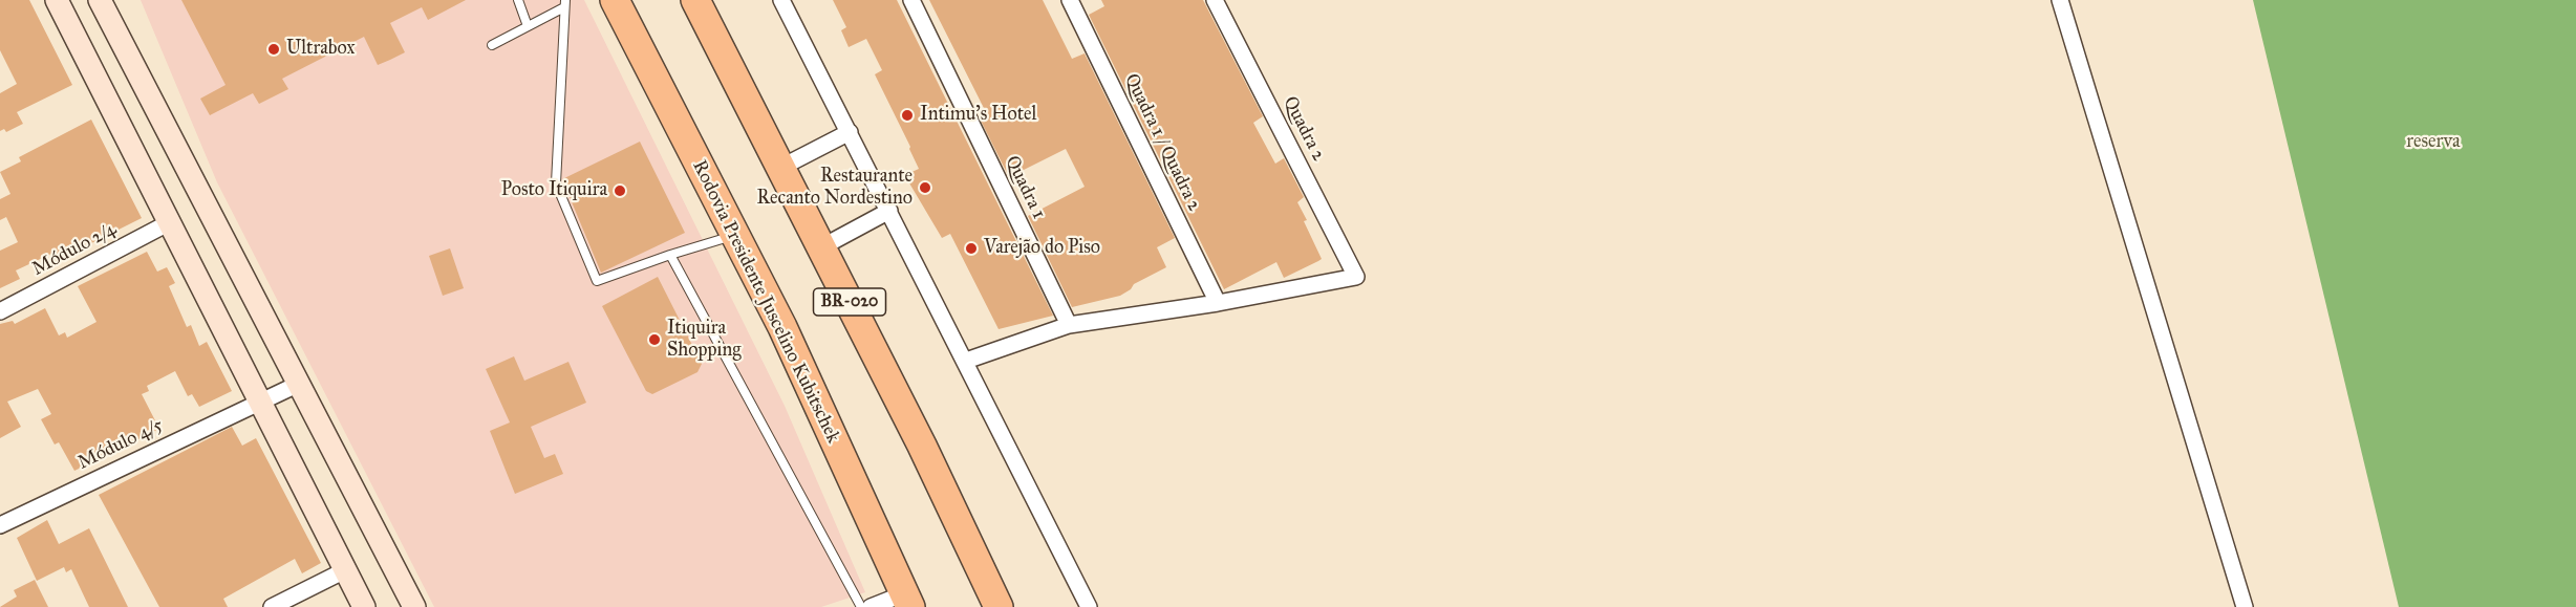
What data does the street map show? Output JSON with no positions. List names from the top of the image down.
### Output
{
  "streets": {
    "highway": ["Rodovia Presidente Juscelino Kubitschek", "BR-020"],
    "street": [
      "Quadra 2",
      "Quadra 1 / Quadra 2",
      "Quadra 1",
      "Módulo 2/4",
      "Módulo 4/5"
    ]
  },
  "crossings": [
    ["Quadra 2", "Quadra 1 / Quadra 2"]
  ],
  "parks": ["reserva"],
  "places": [
    "Ultrabox",
    "Intimu's Hotel",
    "Restaurante Recanto Nordestino",
    "Posto Itiquira",
    "Varejão do Piso",
    "Itiquira Shopping"
  ]
}
